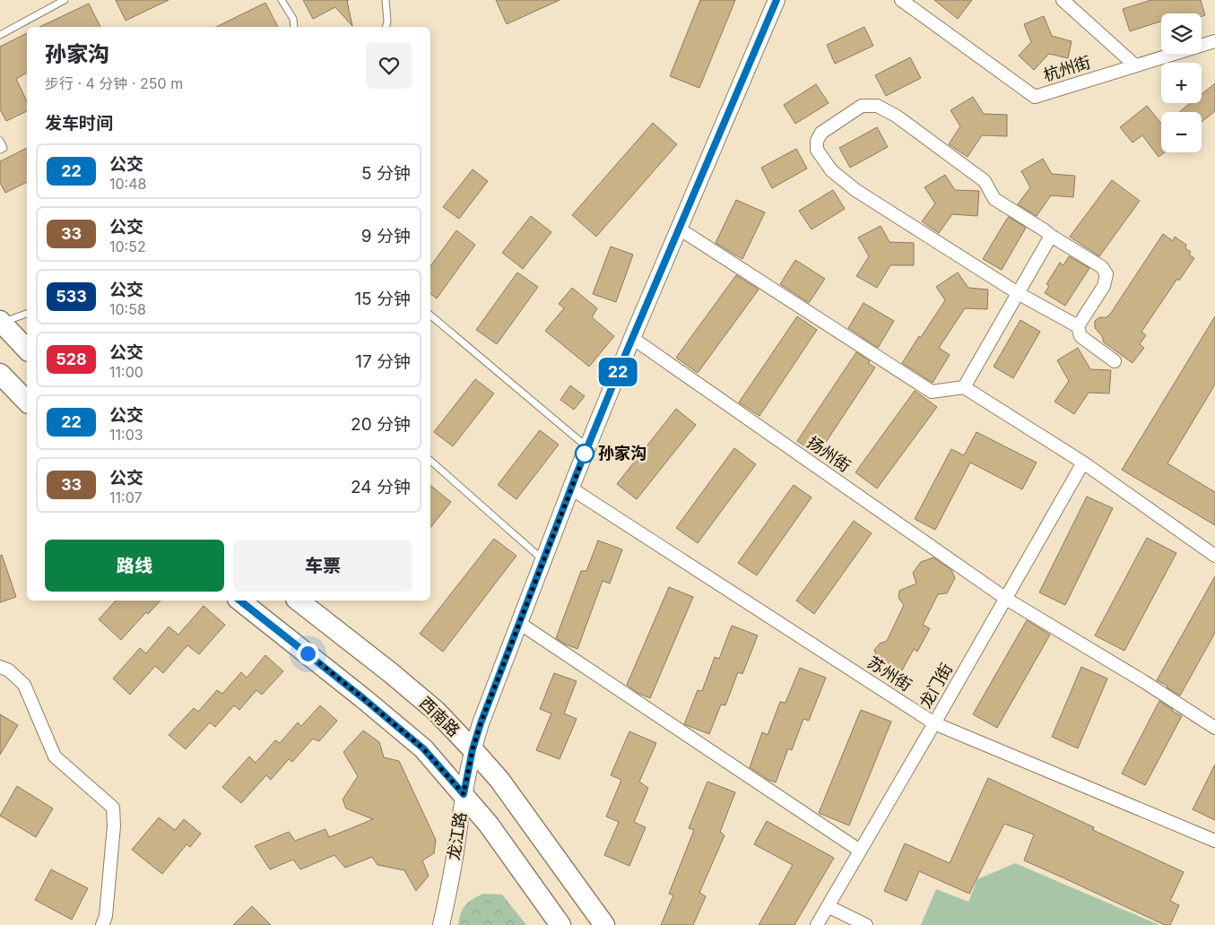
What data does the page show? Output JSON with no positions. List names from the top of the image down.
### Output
{
  "streets": {
    "main road": ["西南路"],
    "street": [
      "杭州街",
      "扬州街",
      "苏州街",
      "龙门街",
      "龙江路"
    ]
  },
  "crossings": [
    ["扬州街", "龙门街"],
    ["扬州街", "龙江路"],
    ["苏州街", "龙门街"],
    ["苏州街", "龙江路"],
    ["西南路", "龙江路"]
  ],
  "places": ["孙家沟"],
  "lines": ["bus line 22"],
  "page": {
    "on_map": "22",
    "map_buttons": ["+", "−"],
    "heading": [
      ["孙家沟", "步行 · 4 分钟 · 250 m"],
      "发车时间"
    ],
    "list": [
      {
        "mark": "22",
        "name": "公交",
        "note": "10:48",
        "value": "5 分钟"
      },
      {
        "mark": "33",
        "name": "公交",
        "note": "10:52",
        "value": "9 分钟"
      },
      {
        "mark": "533",
        "name": "公交",
        "note": "10:58",
        "value": "15 分钟"
      },
      {
        "mark": "528",
        "name": "公交",
        "note": "11:00",
        "value": "17 分钟"
      },
      {
        "mark": "22",
        "name": "公交",
        "note": "11:03",
        "value": "20 分钟"
      },
      {
        "mark": "33",
        "name": "公交",
        "note": "11:07",
        "value": "24 分钟"
      }
    ],
    "buttons": ["路线", "车票"]
  }
}
